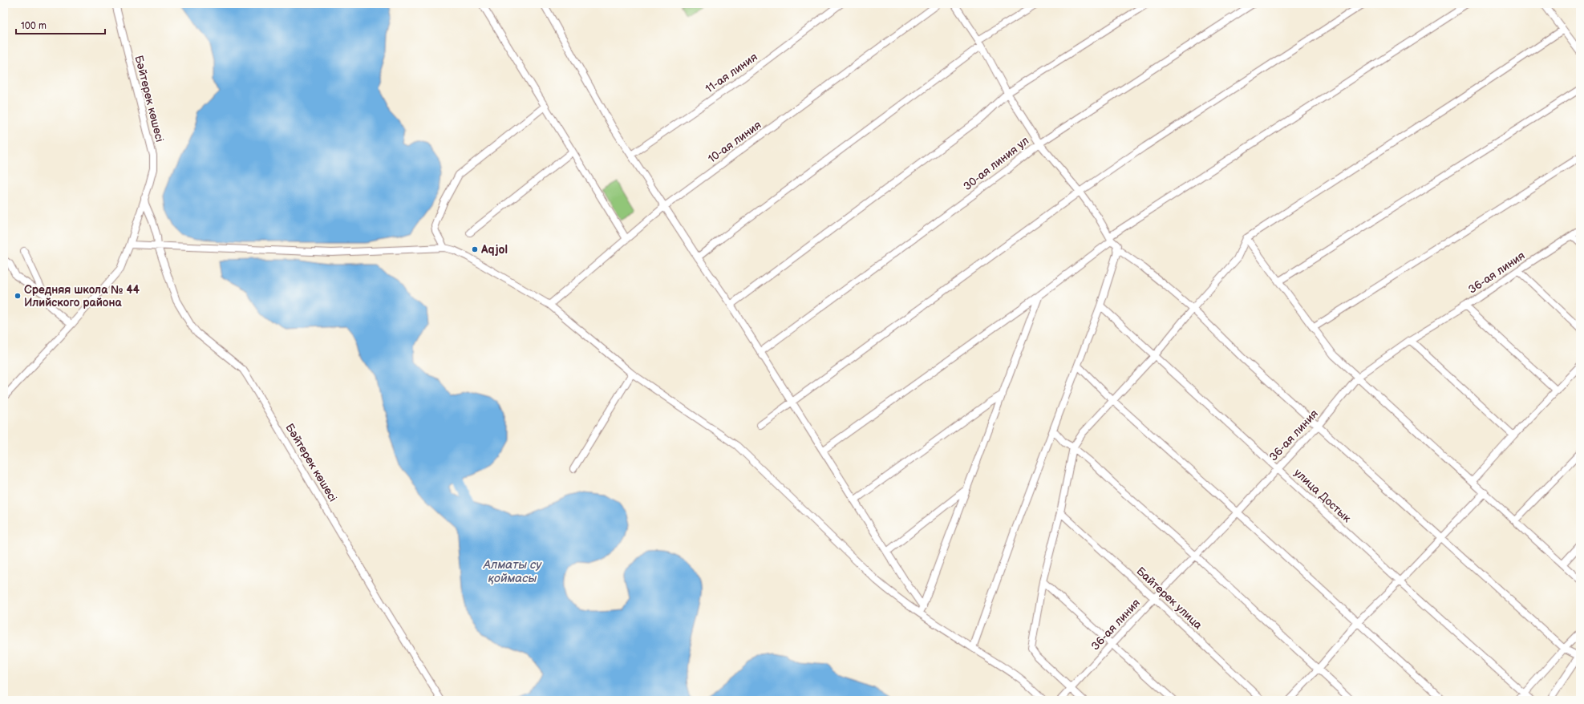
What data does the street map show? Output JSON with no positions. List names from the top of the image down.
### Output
{
  "streets": {
    "street": [
      "11-ая линия",
      "Бәйтерек көшесі",
      "10-ая линия",
      "30-ая линия ул",
      "36-ая линия",
      "улица Достык",
      "Байтерек улица"
    ]
  },
  "crossings": [
    ["36-ая линия", "улица Достык"],
    ["36-ая линия", "Байтерек улица"]
  ],
  "water": ["Алматы су қоймасы"],
  "places": ["Aqjol", "Средняя школа № 44 Илийского района"],
  "scale_bar": "100 m"
}
